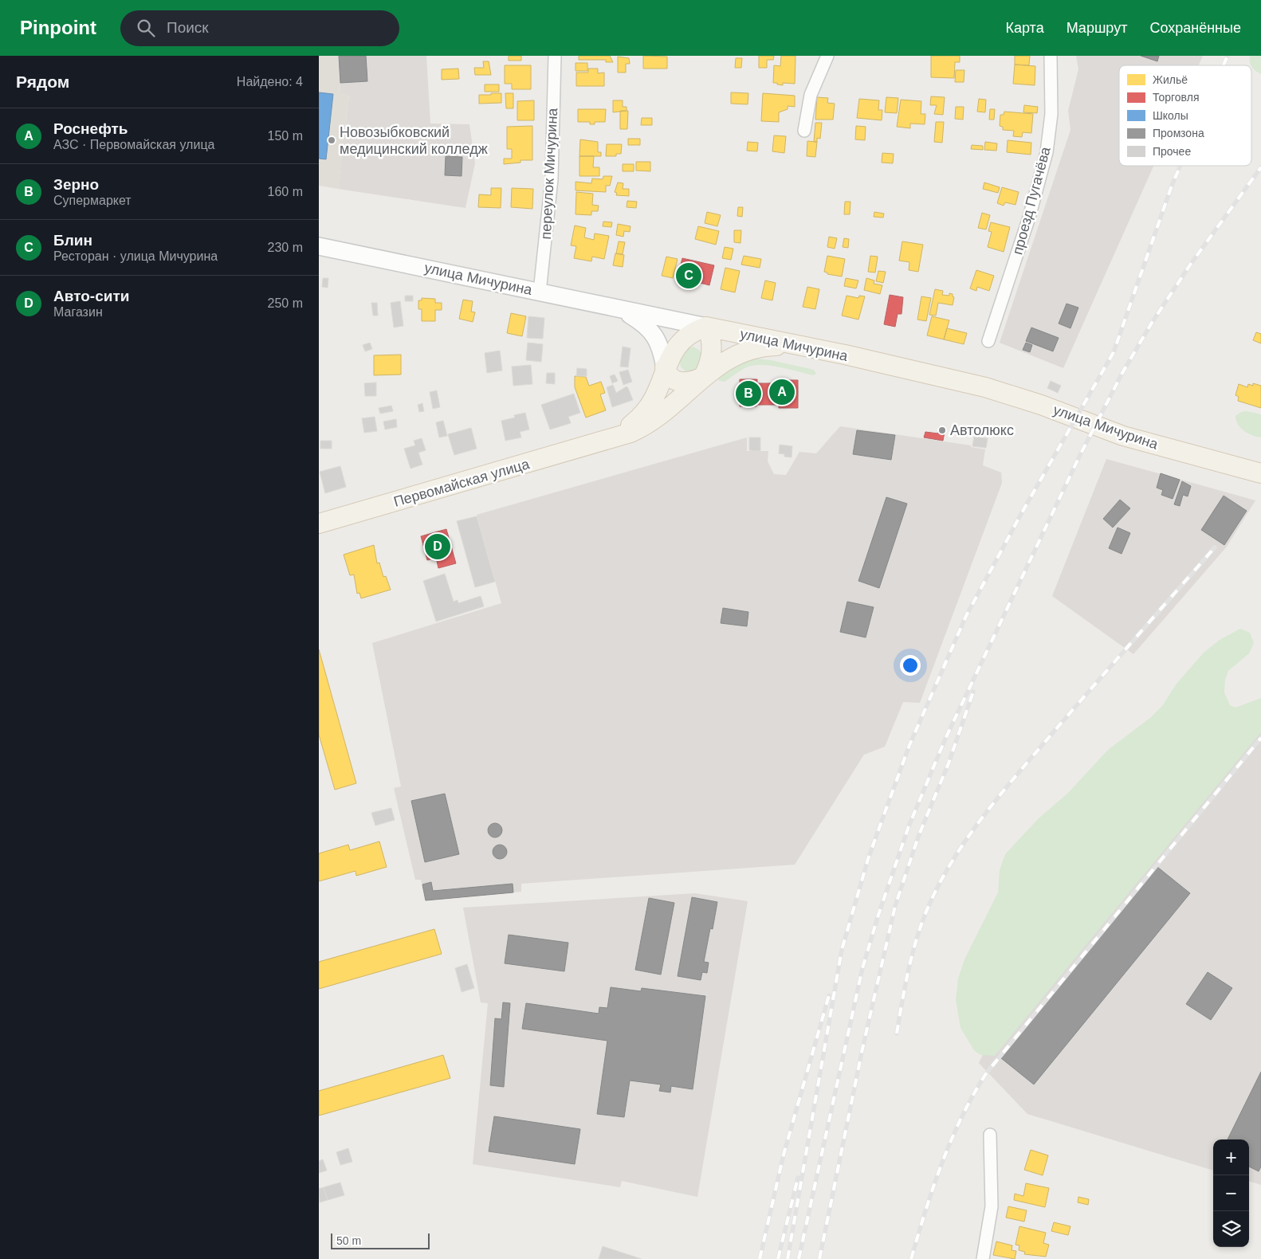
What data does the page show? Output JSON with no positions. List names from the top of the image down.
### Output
{
  "streets": {
    "main road": ["улица Мичурина", "Первомайская улица"],
    "street": ["переулок Мичурина", "проезд Пугачёва"]
  },
  "crossings": [
    ["переулок Мичурина", "улица Мичурина"],
    ["улица Мичурина", "Первомайская улица"]
  ],
  "places": ["Новозыбковский медицинский колледж", "Автолюкс"],
  "legend": [
    "Жильё",
    "Торговля",
    "Школы",
    "Промзона",
    "Прочее"
  ],
  "scale_bar": "50 m",
  "page": {
    "header": "Pinpoint",
    "search": "Поиск",
    "nav": ["Карта", "Маршрут", "Сохранённые"],
    "heading": ["Рядом", "Найдено: 4"],
    "list": [
      {
        "mark": "A",
        "name": "Роснефть",
        "note": "АЗС · Первомайская улица",
        "value": "150 m"
      },
      {
        "mark": "B",
        "name": "Зерно",
        "note": "Супермаркет",
        "value": "160 m"
      },
      {
        "mark": "C",
        "name": "Блин",
        "note": "Ресторан · улица Мичурина",
        "value": "230 m"
      },
      {
        "mark": "D",
        "name": "Авто-сити",
        "note": "Магазин",
        "value": "250 m"
      }
    ],
    "pins": [
      "C",
      "A",
      "B",
      "D"
    ],
    "map_buttons": ["+", "−"],
    "scale": "50 m"
  }
}
